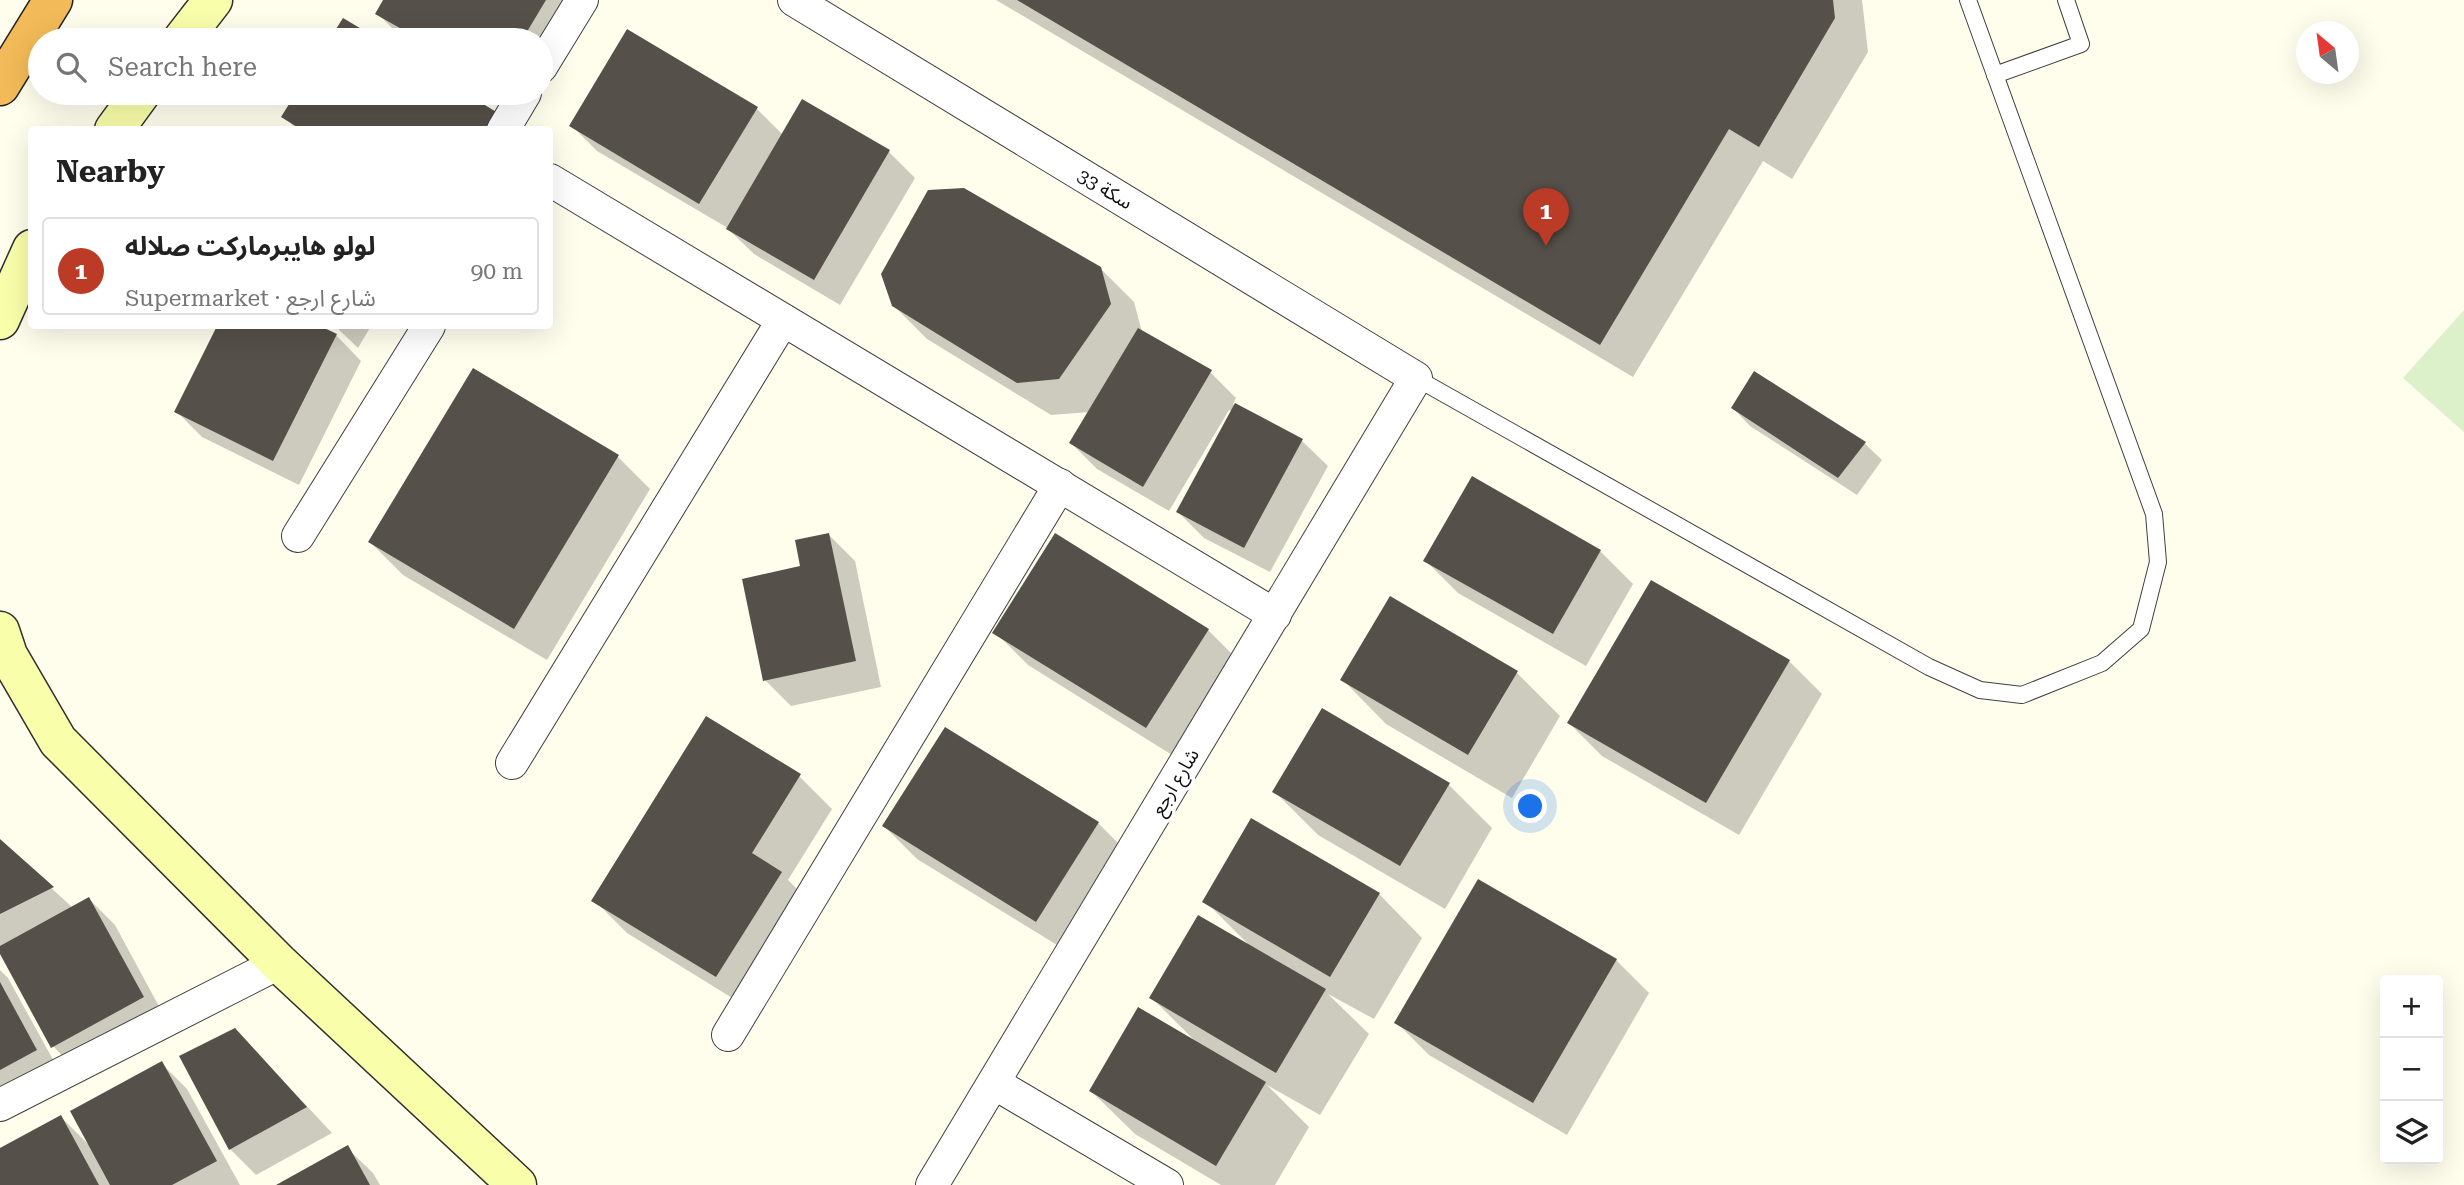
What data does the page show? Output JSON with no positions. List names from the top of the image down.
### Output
{
  "streets": {
    "street": ["سكة 33", "شارع ارجع"]
  },
  "crossings": [
    ["سكة 33", "شارع ارجع"]
  ],
  "north": "top left",
  "page": {
    "search": "Search here",
    "heading": "Nearby",
    "pins": "1",
    "list": [
      {
        "mark": "1",
        "name": "لولو هايبرماركت صلاله",
        "note": "Supermarket · شارع ارجع",
        "value": "90 m"
      }
    ],
    "map_buttons": ["+", "−"]
  }
}
